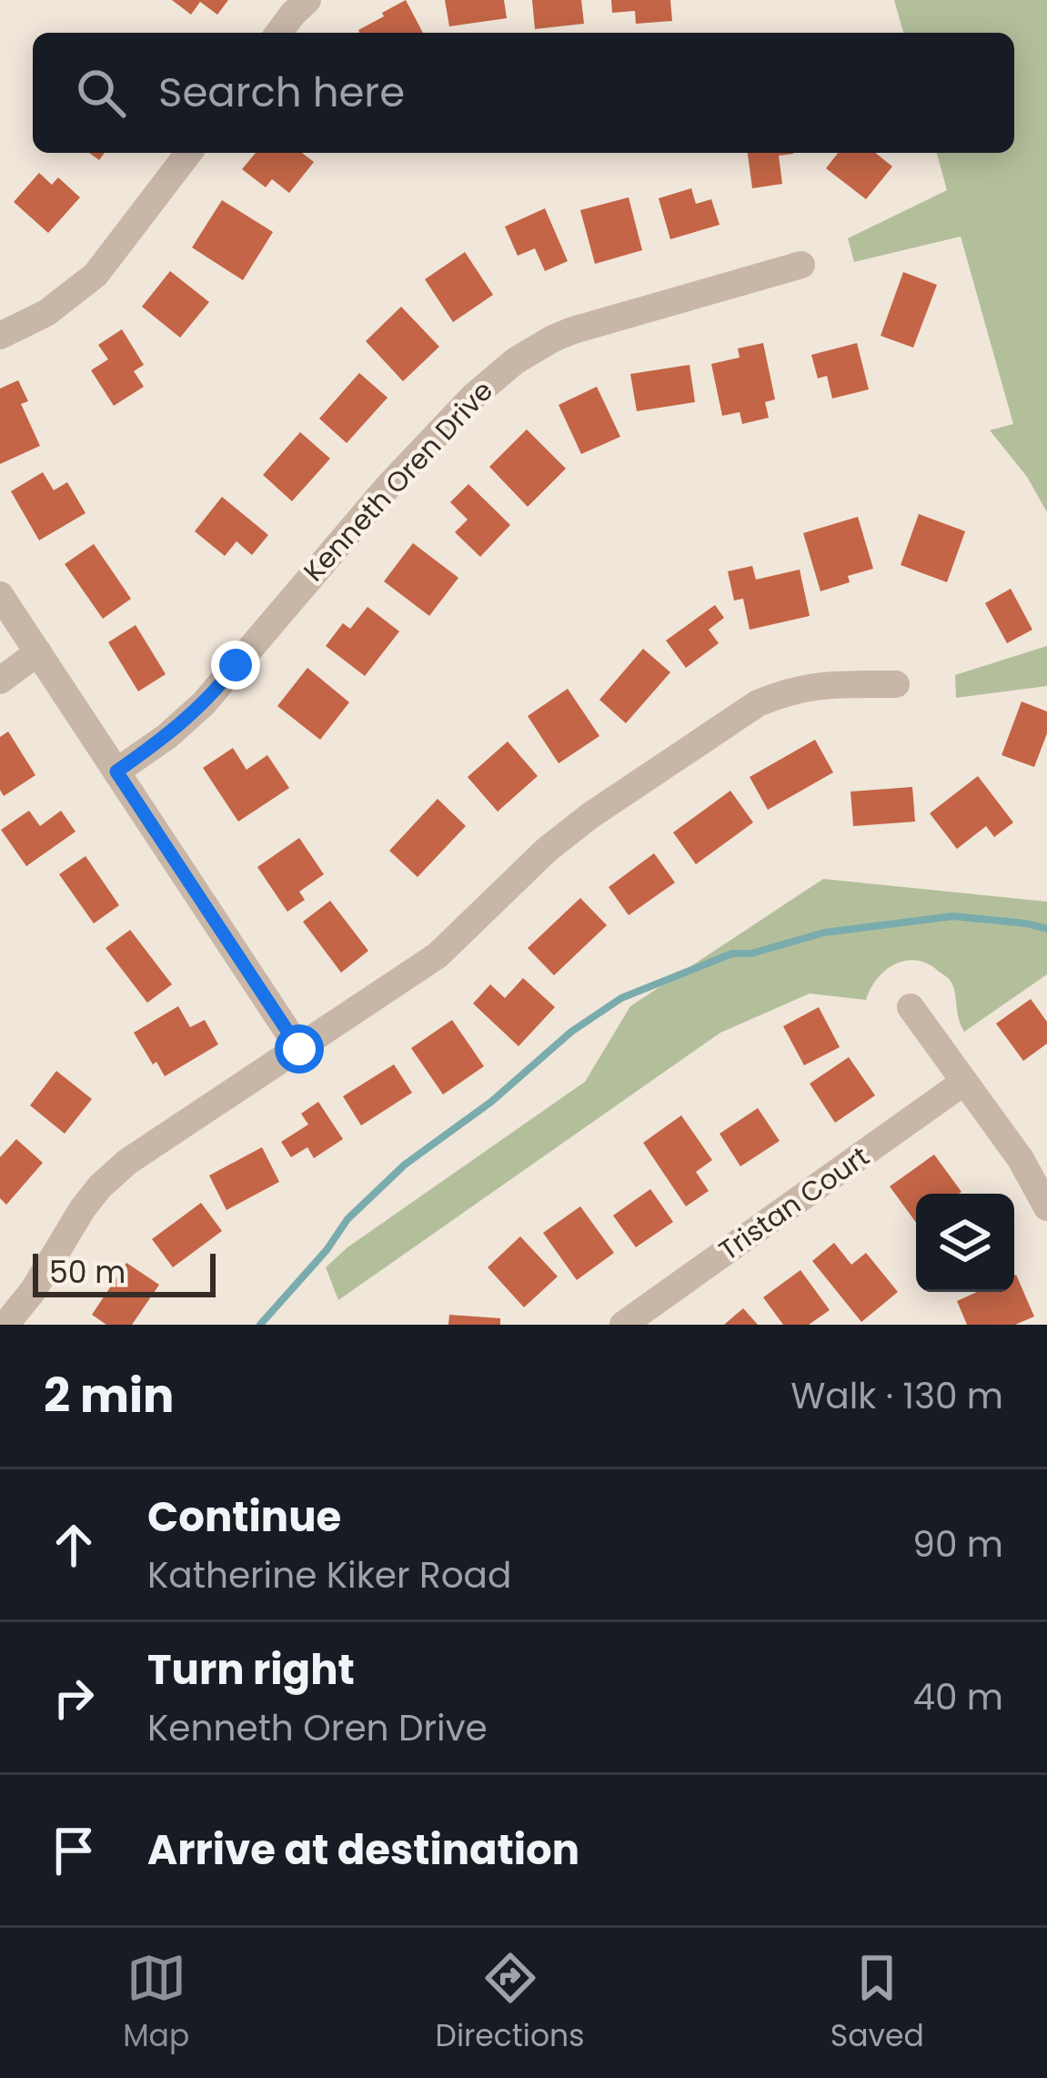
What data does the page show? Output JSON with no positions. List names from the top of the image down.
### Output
{
  "streets": {
    "street": ["Kenneth Oren Drive", "Tristan Court"]
  },
  "scale_bar": "50 m",
  "page": {
    "search": "Search here",
    "scale": "50 m",
    "heading": ["2 min", "Walk · 130 m"],
    "list": [
      ["Continue", "Katherine Kiker Road", "90 m"],
      ["Turn right", "Kenneth Oren Drive", "40 m"],
      "Arrive at destination"
    ],
    "nav": ["Map", "Directions", "Saved"]
  }
}
